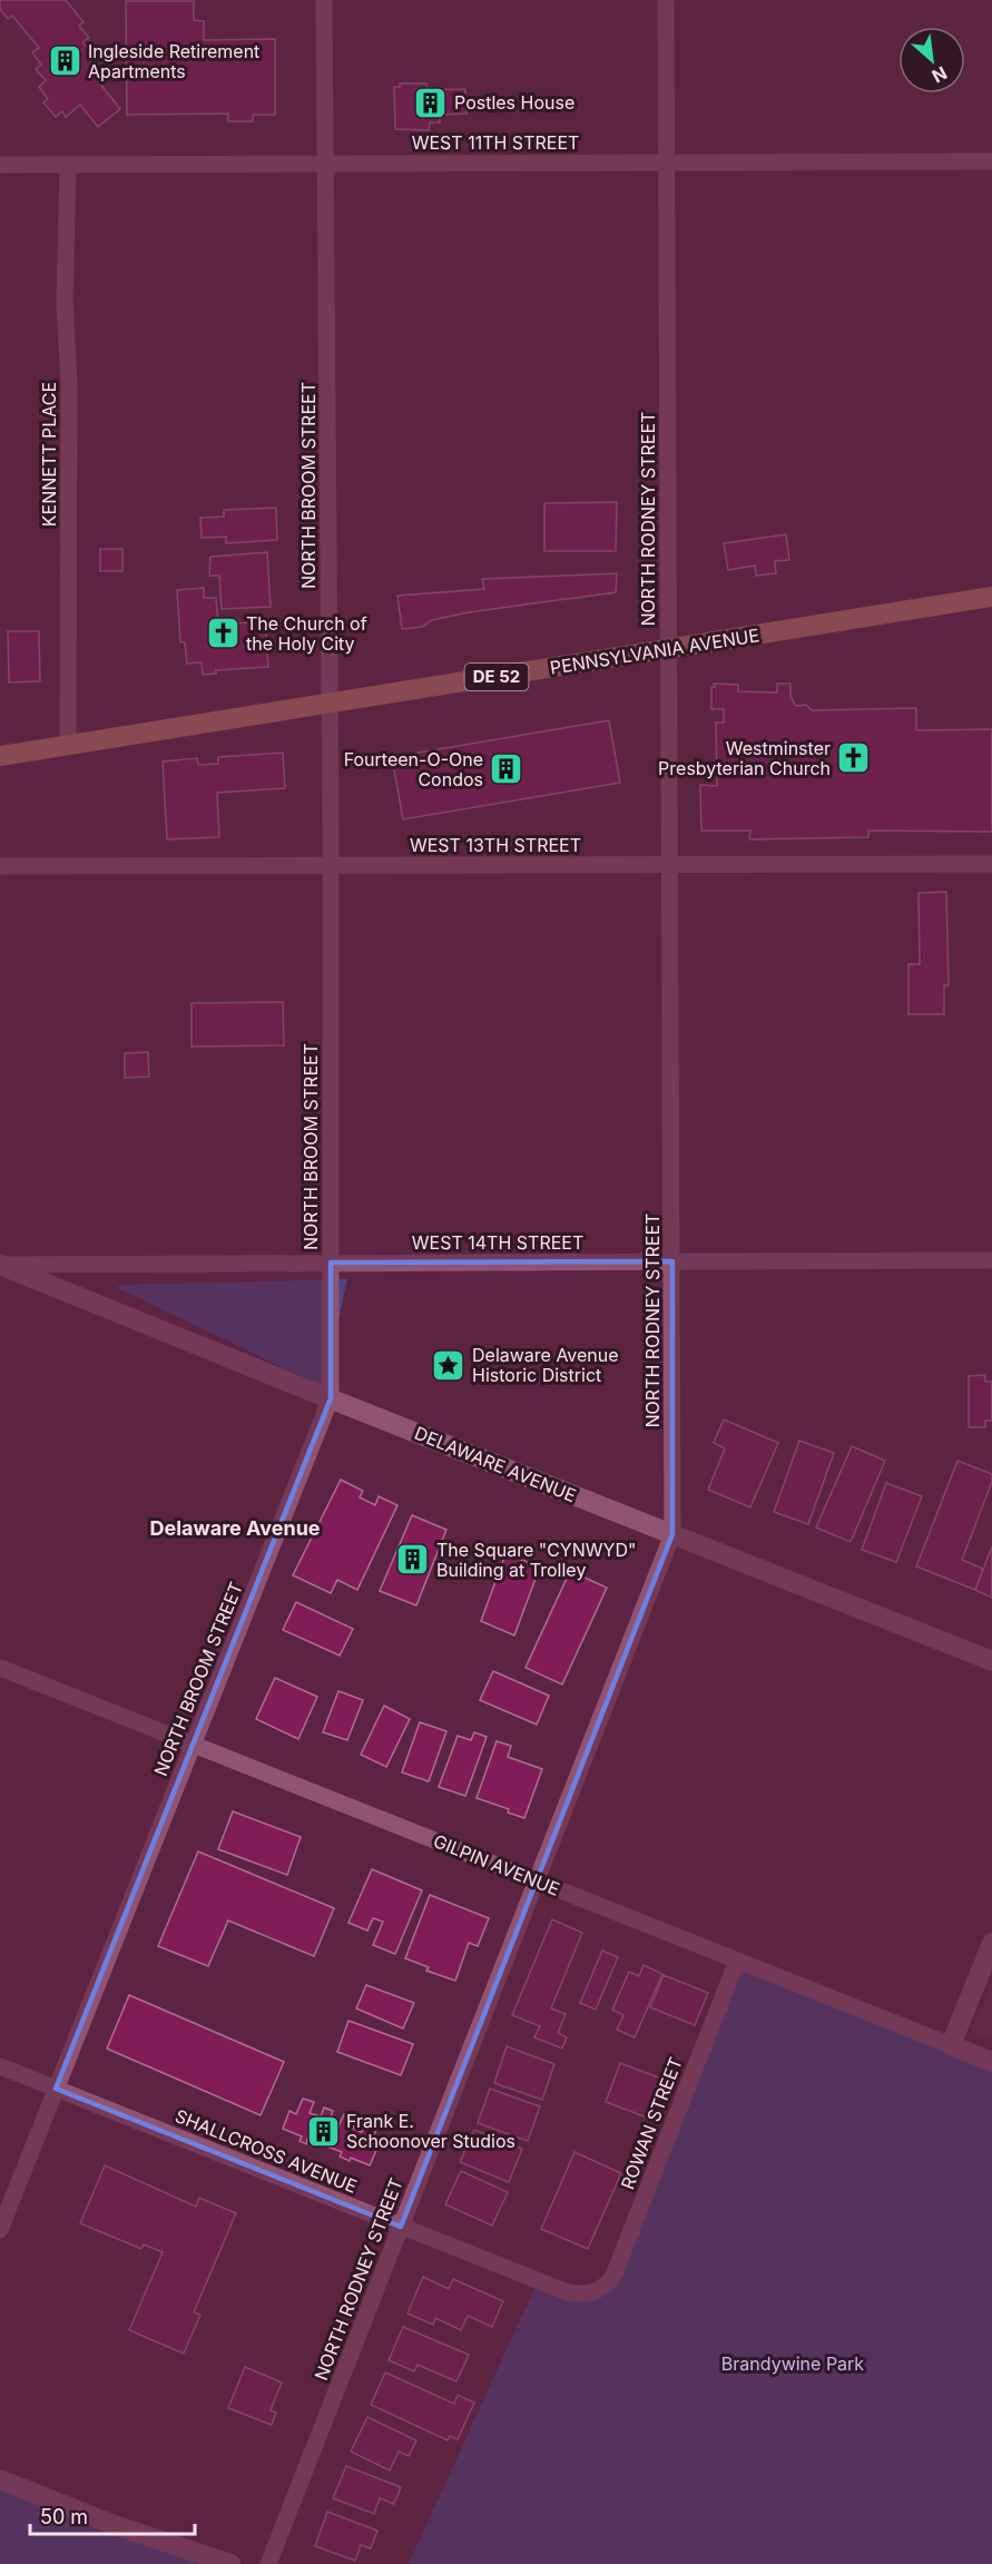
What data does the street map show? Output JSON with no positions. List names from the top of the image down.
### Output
{
  "streets": {
    "main road": ["PENNSYLVANIA AVENUE", "DE 52"],
    "street": [
      "WEST 11TH STREET",
      "KENNETT PLACE",
      "NORTH BROOM STREET",
      "NORTH RODNEY STREET",
      "WEST 13TH STREET",
      "WEST 14TH STREET",
      "DELAWARE AVENUE",
      "GILPIN AVENUE",
      "ROWAN STREET",
      "SHALLCROSS AVENUE"
    ]
  },
  "crossings": [
    ["WEST 11TH STREET", "KENNETT PLACE"],
    ["WEST 11TH STREET", "NORTH BROOM STREET"],
    ["WEST 11TH STREET", "NORTH RODNEY STREET"],
    ["KENNETT PLACE", "PENNSYLVANIA AVENUE"],
    ["NORTH BROOM STREET", "PENNSYLVANIA AVENUE"],
    ["NORTH BROOM STREET", "WEST 13TH STREET"],
    ["NORTH BROOM STREET", "WEST 14TH STREET"],
    ["NORTH BROOM STREET", "DELAWARE AVENUE"],
    ["NORTH BROOM STREET", "GILPIN AVENUE"],
    ["NORTH BROOM STREET", "SHALLCROSS AVENUE"],
    ["NORTH RODNEY STREET", "PENNSYLVANIA AVENUE"],
    ["NORTH RODNEY STREET", "WEST 13TH STREET"],
    ["NORTH RODNEY STREET", "WEST 14TH STREET"],
    ["NORTH RODNEY STREET", "DELAWARE AVENUE"],
    ["NORTH RODNEY STREET", "GILPIN AVENUE"],
    ["NORTH RODNEY STREET", "SHALLCROSS AVENUE"],
    ["WEST 14TH STREET", "DELAWARE AVENUE"],
    ["GILPIN AVENUE", "ROWAN STREET"],
    ["ROWAN STREET", "SHALLCROSS AVENUE"]
  ],
  "districts": ["Delaware Avenue"],
  "parks": ["Brandywine Park"],
  "places": {
    "building": [
      "Ingleside Retirement Apartments",
      "Postles House",
      "Fourteen-O-One Condos",
      "The Square \"CYNWYD\" Building at Trolley",
      "Frank E. Schoonover Studios"
    ],
    "church": ["The Church of the Holy City", "Westminster Presbyterian Church"],
    "place": ["Delaware Avenue Historic District"]
  },
  "scale_bar": "50 m",
  "north": "bottom right"
}
